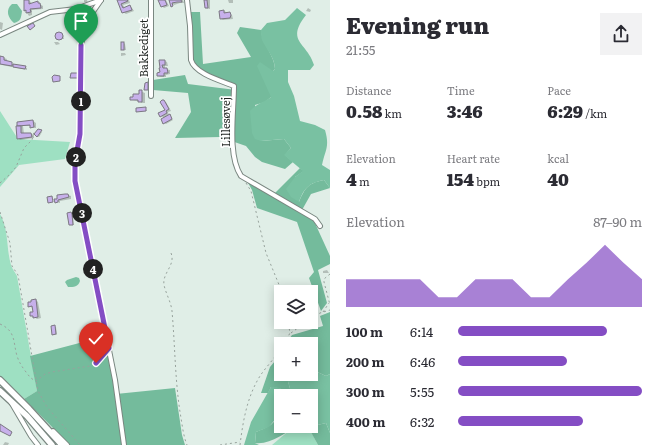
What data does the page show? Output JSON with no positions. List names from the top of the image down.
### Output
{
  "streets": {
    "street": ["Bakkediget", "Lillesøvej"]
  },
  "page": {
    "heading": ["Evening run", "21:55"],
    "stats": [
      ["Distance", "0.58 km"],
      ["Time", "3:46"],
      ["Pace", "6:29 /km"],
      ["Elevation", "4 m"],
      ["Heart rate", "154 bpm"],
      ["kcal", "40"]
    ],
    "pins": [
      "1",
      "2",
      "3",
      "4"
    ],
    "chart": ["Elevation", "87–90 m"],
    "map_buttons": ["+", "−"],
    "list": [
      {
        "name": "100 m",
        "note": "6:14"
      },
      {
        "name": "200 m",
        "note": "6:46"
      },
      {
        "name": "300 m",
        "note": "5:55"
      },
      {
        "name": "400 m",
        "note": "6:32"
      }
    ]
  }
}
